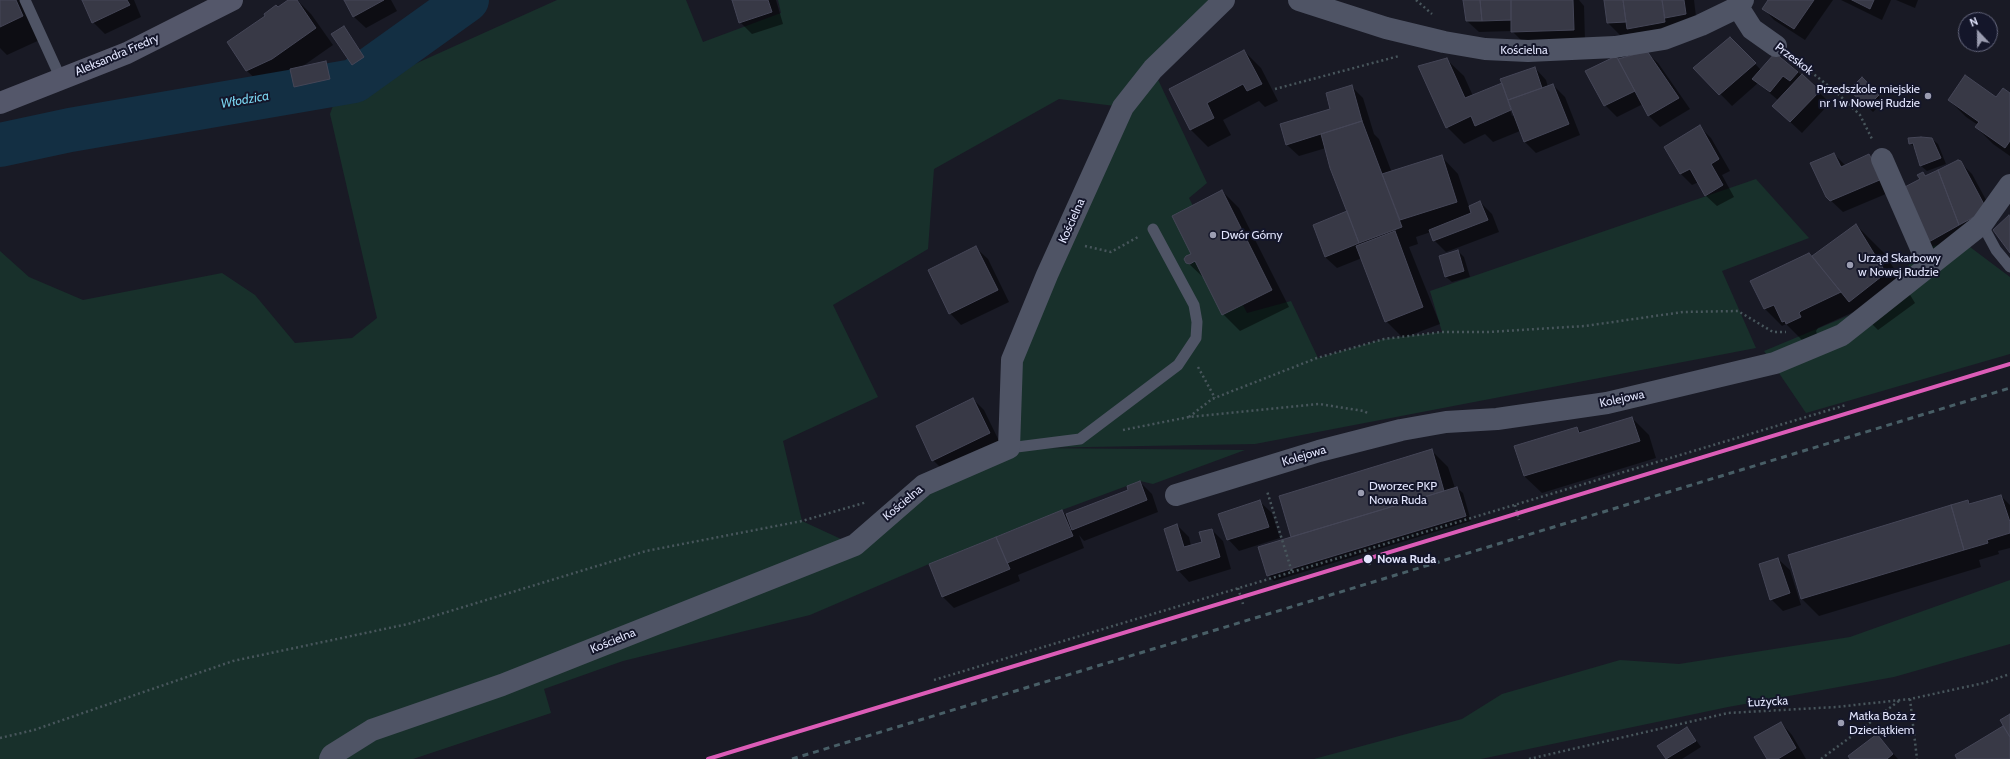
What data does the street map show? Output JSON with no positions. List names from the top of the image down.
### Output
{
  "streets": {
    "street": [
      "Kościelna",
      "Aleksandra Fredry",
      "Przeskok",
      "Kolejowa"
    ],
    "path": ["Łużycka"]
  },
  "crossings": [
    ["Kościelna", "Przeskok"]
  ],
  "water": ["Włodzica"],
  "places": [
    "Przedszkole miejskie nr 1 w Nowej Rudzie",
    "Dwór Górny",
    "Urząd Skarbowy w Nowej Rudzie",
    "Dworzec PKP Nowa Ruda",
    "Nowa Ruda",
    "Matka Boża z Dzieciątkiem"
  ],
  "north": "top"
}
